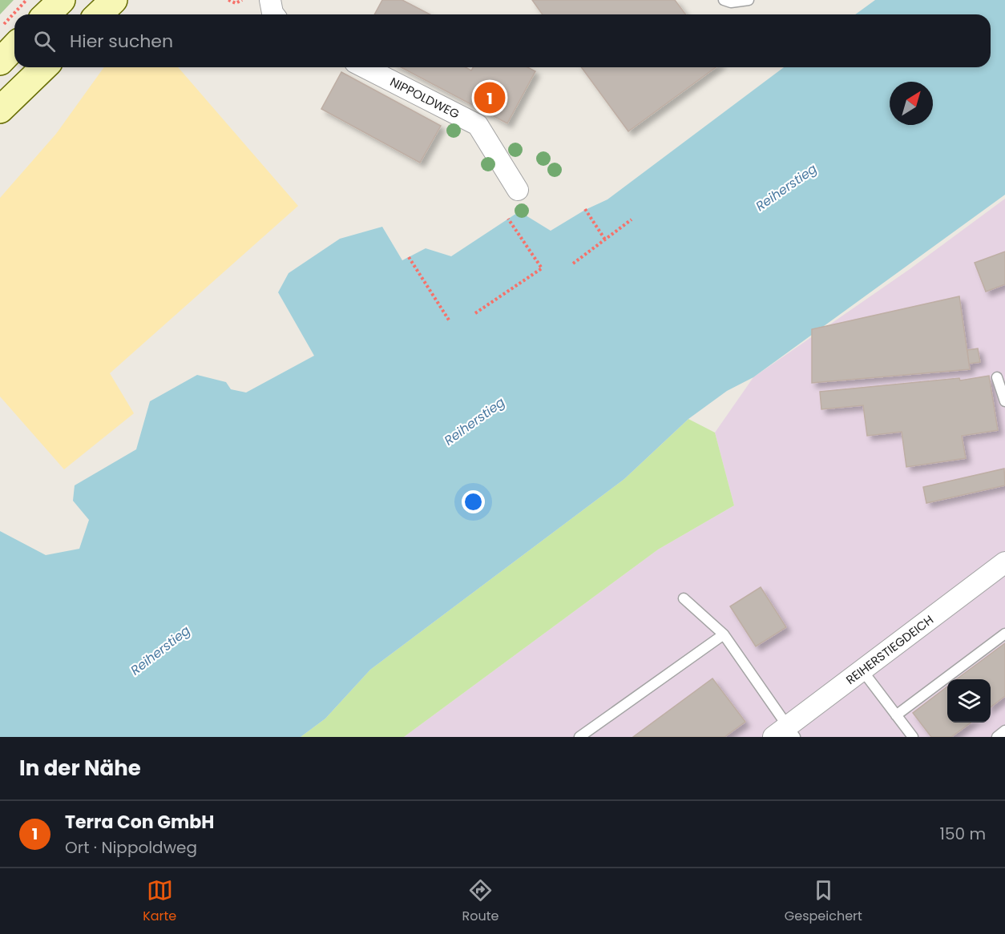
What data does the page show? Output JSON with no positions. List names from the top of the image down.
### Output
{
  "streets": {
    "street": ["NIPPOLDWEG", "REIHERSTIEGDEICH"]
  },
  "water": ["Reiherstieg"],
  "north": "top right",
  "page": {
    "search": "Hier suchen",
    "pins": "1",
    "heading": "In der Nähe",
    "list": [
      {
        "mark": "1",
        "name": "Terra Con GmbH",
        "note": "Ort · Nippoldweg",
        "value": "150 m"
      }
    ],
    "nav": ["Karte", "Route", "Gespeichert"]
  }
}
